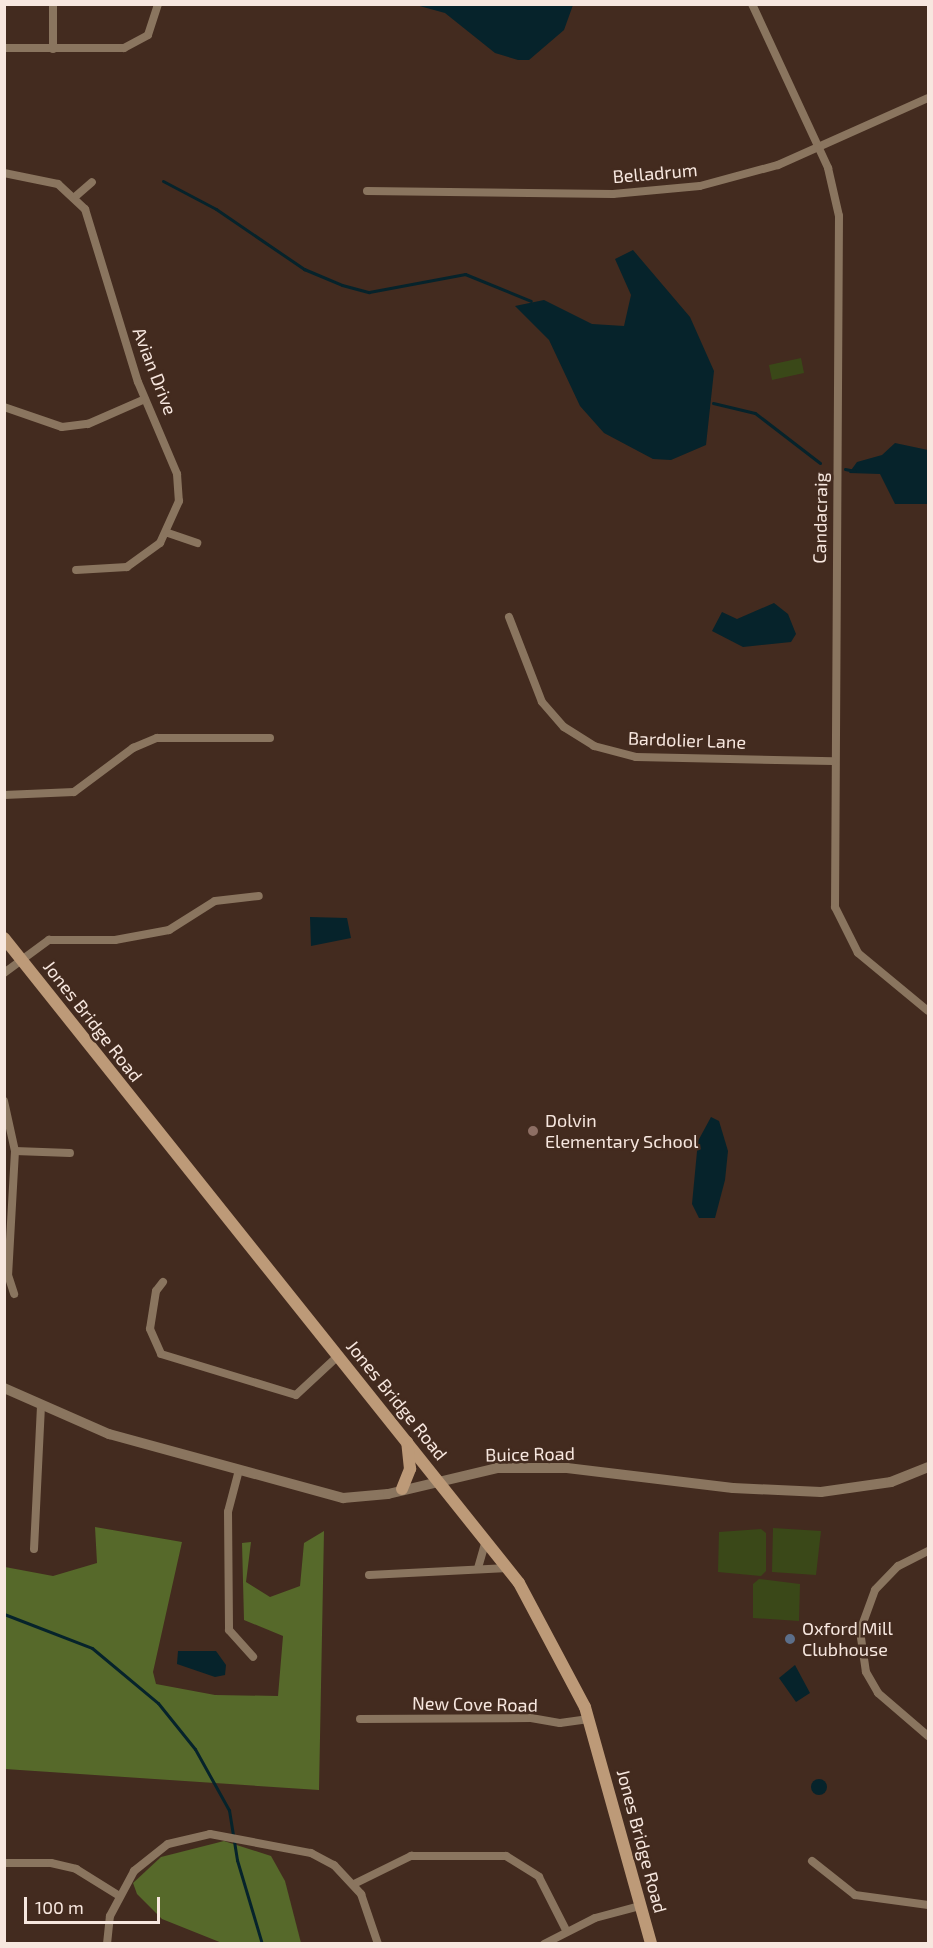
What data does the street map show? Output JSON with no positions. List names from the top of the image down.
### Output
{
  "streets": {
    "main road": ["Jones Bridge Road"],
    "street": [
      "Belladrum",
      "Avian Drive",
      "Candacraig",
      "Bardolier Lane",
      "Buice Road",
      "New Cove Road"
    ]
  },
  "crossings": [
    ["Belladrum", "Candacraig"],
    ["Candacraig", "Bardolier Lane"],
    ["Jones Bridge Road", "Buice Road"],
    ["Jones Bridge Road", "New Cove Road"]
  ],
  "places": ["Dolvin Elementary School", "Oxford Mill Clubhouse"],
  "scale_bar": "100 m"
}
